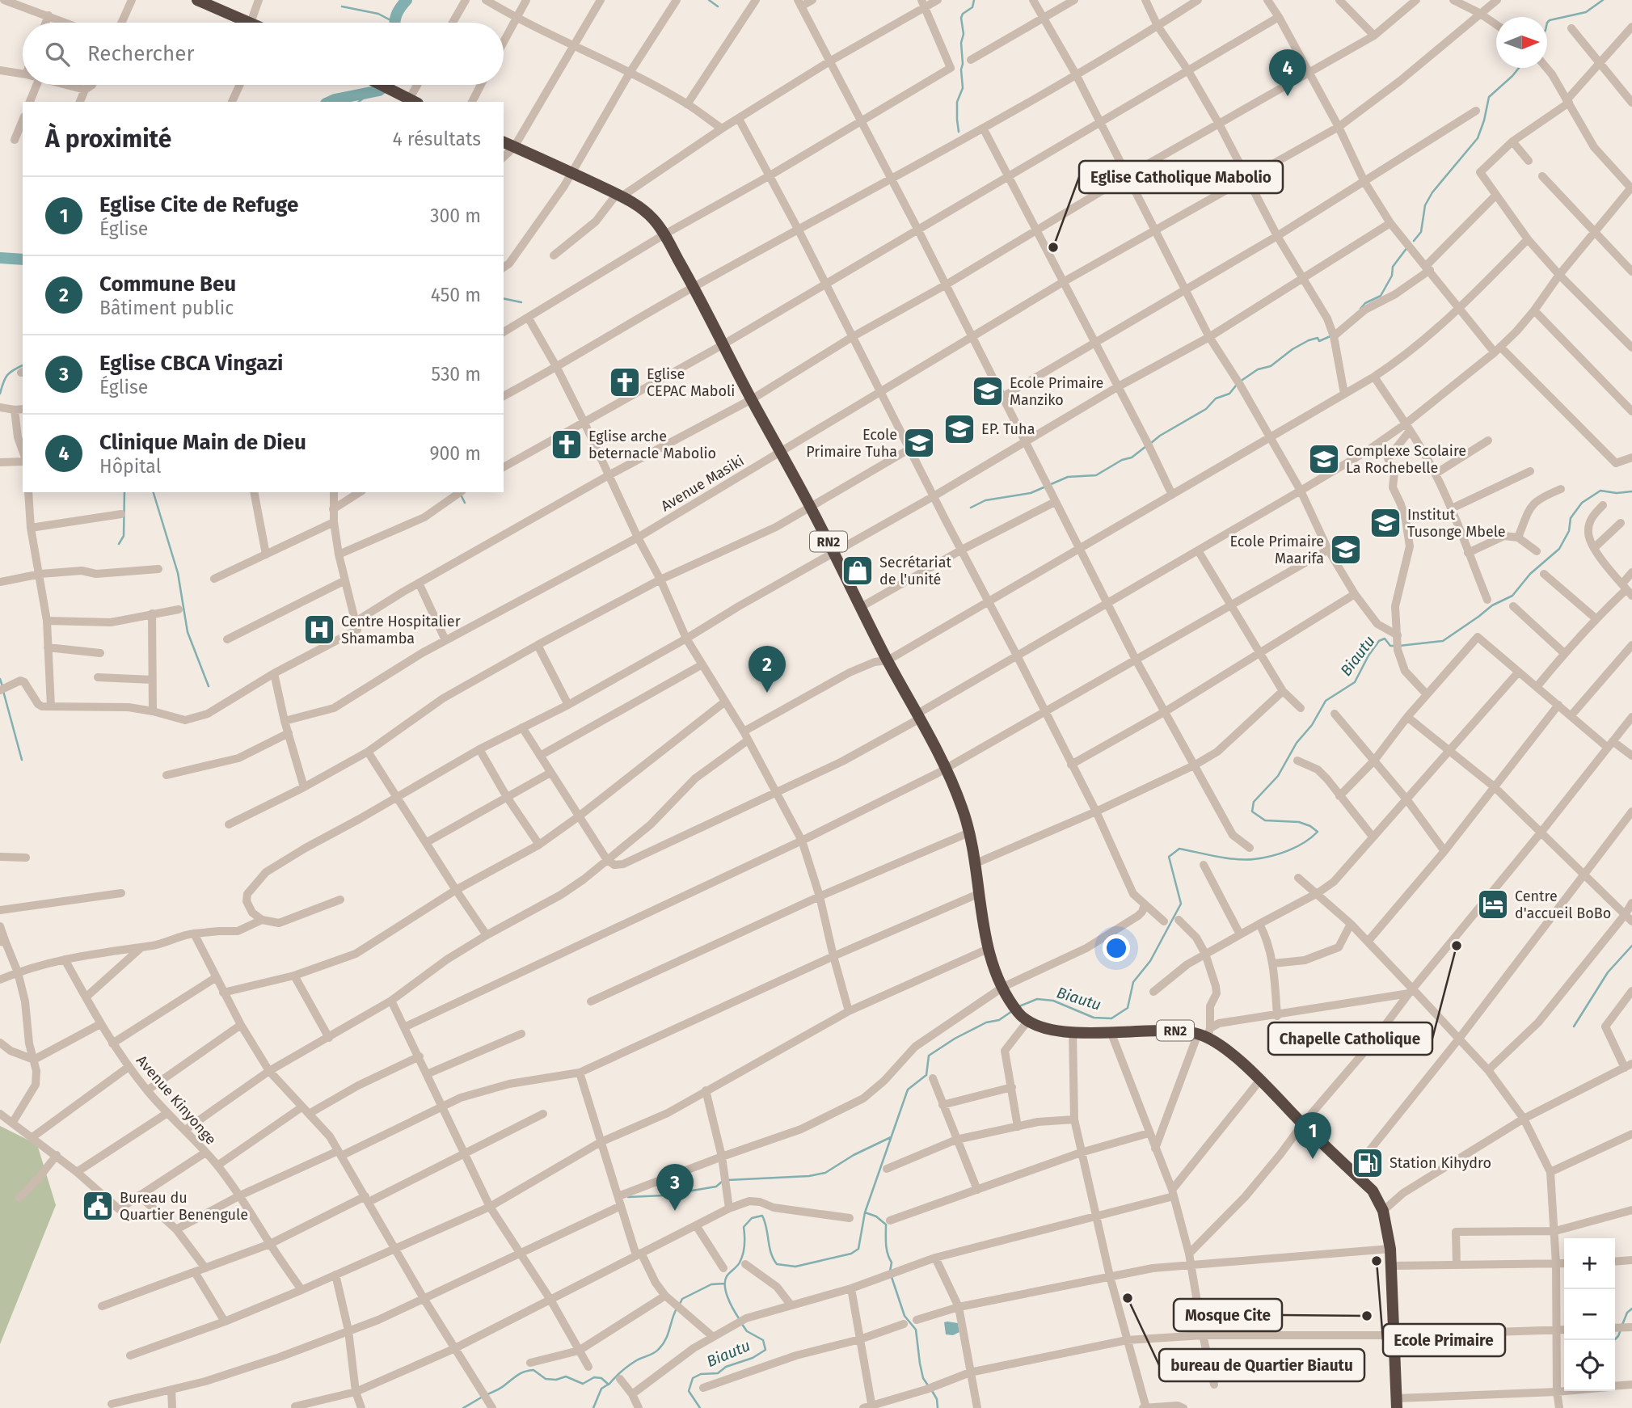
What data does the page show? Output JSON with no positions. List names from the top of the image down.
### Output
{
  "streets": {
    "highway": ["RN2"],
    "street": ["Avenue Masiki", "Avenue Kinyonge"]
  },
  "crossings": [
    ["Avenue Masiki", "RN2"]
  ],
  "water": ["Biautu"],
  "places": {
    "other": [
      "Eglise Catholique Mabolio",
      "Chapelle Catholique",
      "Ecole Primaire",
      "bureau de Quartier Biautu",
      "Mosque Cite"
    ],
    "church": ["Eglise CEPAC Maboli", "Eglise arche beternacle Mabolio"],
    "school or university": [
      "Ecole Primaire Manziko",
      "EP. Tuha",
      "Ecole Primaire Tuha",
      "Complexe Scolaire La Rochebelle",
      "Institut Tusonge Mbele",
      "Ecole Primaire Maarifa"
    ],
    "shop": ["Secrétariat de l'unité"],
    "hospital": ["Centre Hospitalier Shamamba"],
    "hotel": ["Centre d'accueil BoBo"],
    "fuel station": ["Station Kihydro"],
    "public building": ["Bureau du Quartier Benengule"]
  },
  "north": "right",
  "page": {
    "search": "Rechercher",
    "pins": [
      "4",
      "2",
      "1",
      "3"
    ],
    "heading": ["À proximité", "4 résultats"],
    "list": [
      {
        "mark": "1",
        "name": "Eglise Cite de Refuge",
        "note": "Église",
        "value": "300 m"
      },
      {
        "mark": "2",
        "name": "Commune Beu",
        "note": "Bâtiment public",
        "value": "450 m"
      },
      {
        "mark": "3",
        "name": "Eglise CBCA Vingazi",
        "note": "Église",
        "value": "530 m"
      },
      {
        "mark": "4",
        "name": "Clinique Main de Dieu",
        "note": "Hôpital",
        "value": "900 m"
      }
    ],
    "map_buttons": ["+", "−"]
  }
}
